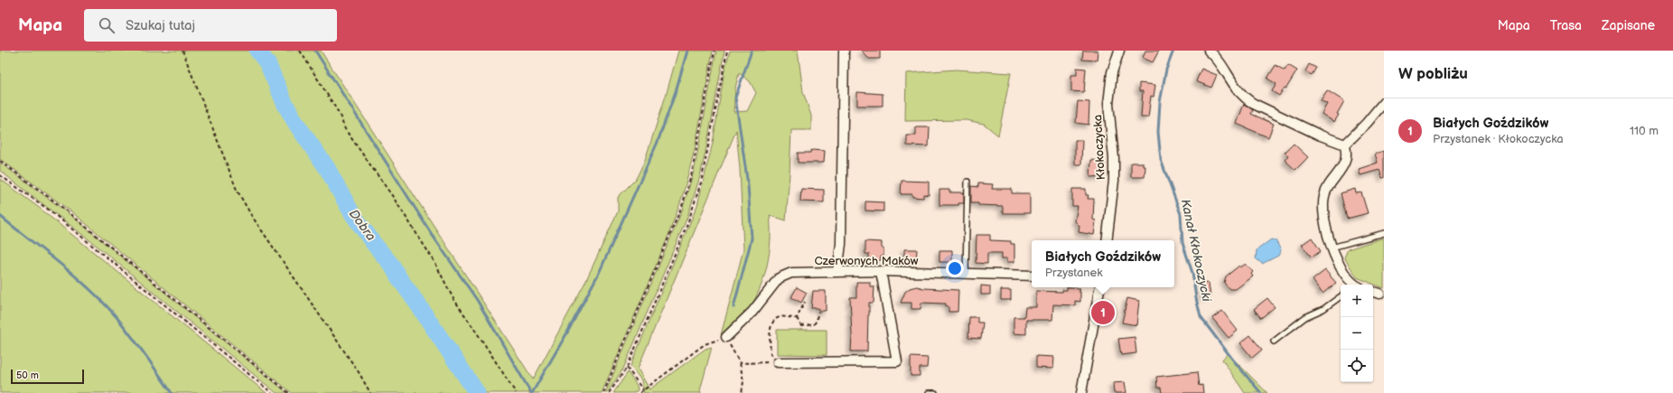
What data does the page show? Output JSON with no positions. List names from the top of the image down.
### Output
{
  "streets": {
    "street": ["Kłokoczycka", "Czerwonych Maków"]
  },
  "water": ["Dobra", "Kanał Kłokoczycki"],
  "scale_bar": "50 m",
  "page": {
    "header": "Mapa",
    "search": "Szukaj tutaj",
    "nav": ["Mapa", "Trasa", "Zapisane"],
    "heading": "W pobliżu",
    "list": [
      {
        "mark": "1",
        "name": "Białych Goździków",
        "note": "Przystanek · Kłokoczycka",
        "value": "110 m"
      }
    ],
    "popup": ["Białych Goździków", "Przystanek"],
    "map_buttons": ["+", "−"],
    "pins": "1",
    "scale": "50 m"
  }
}
